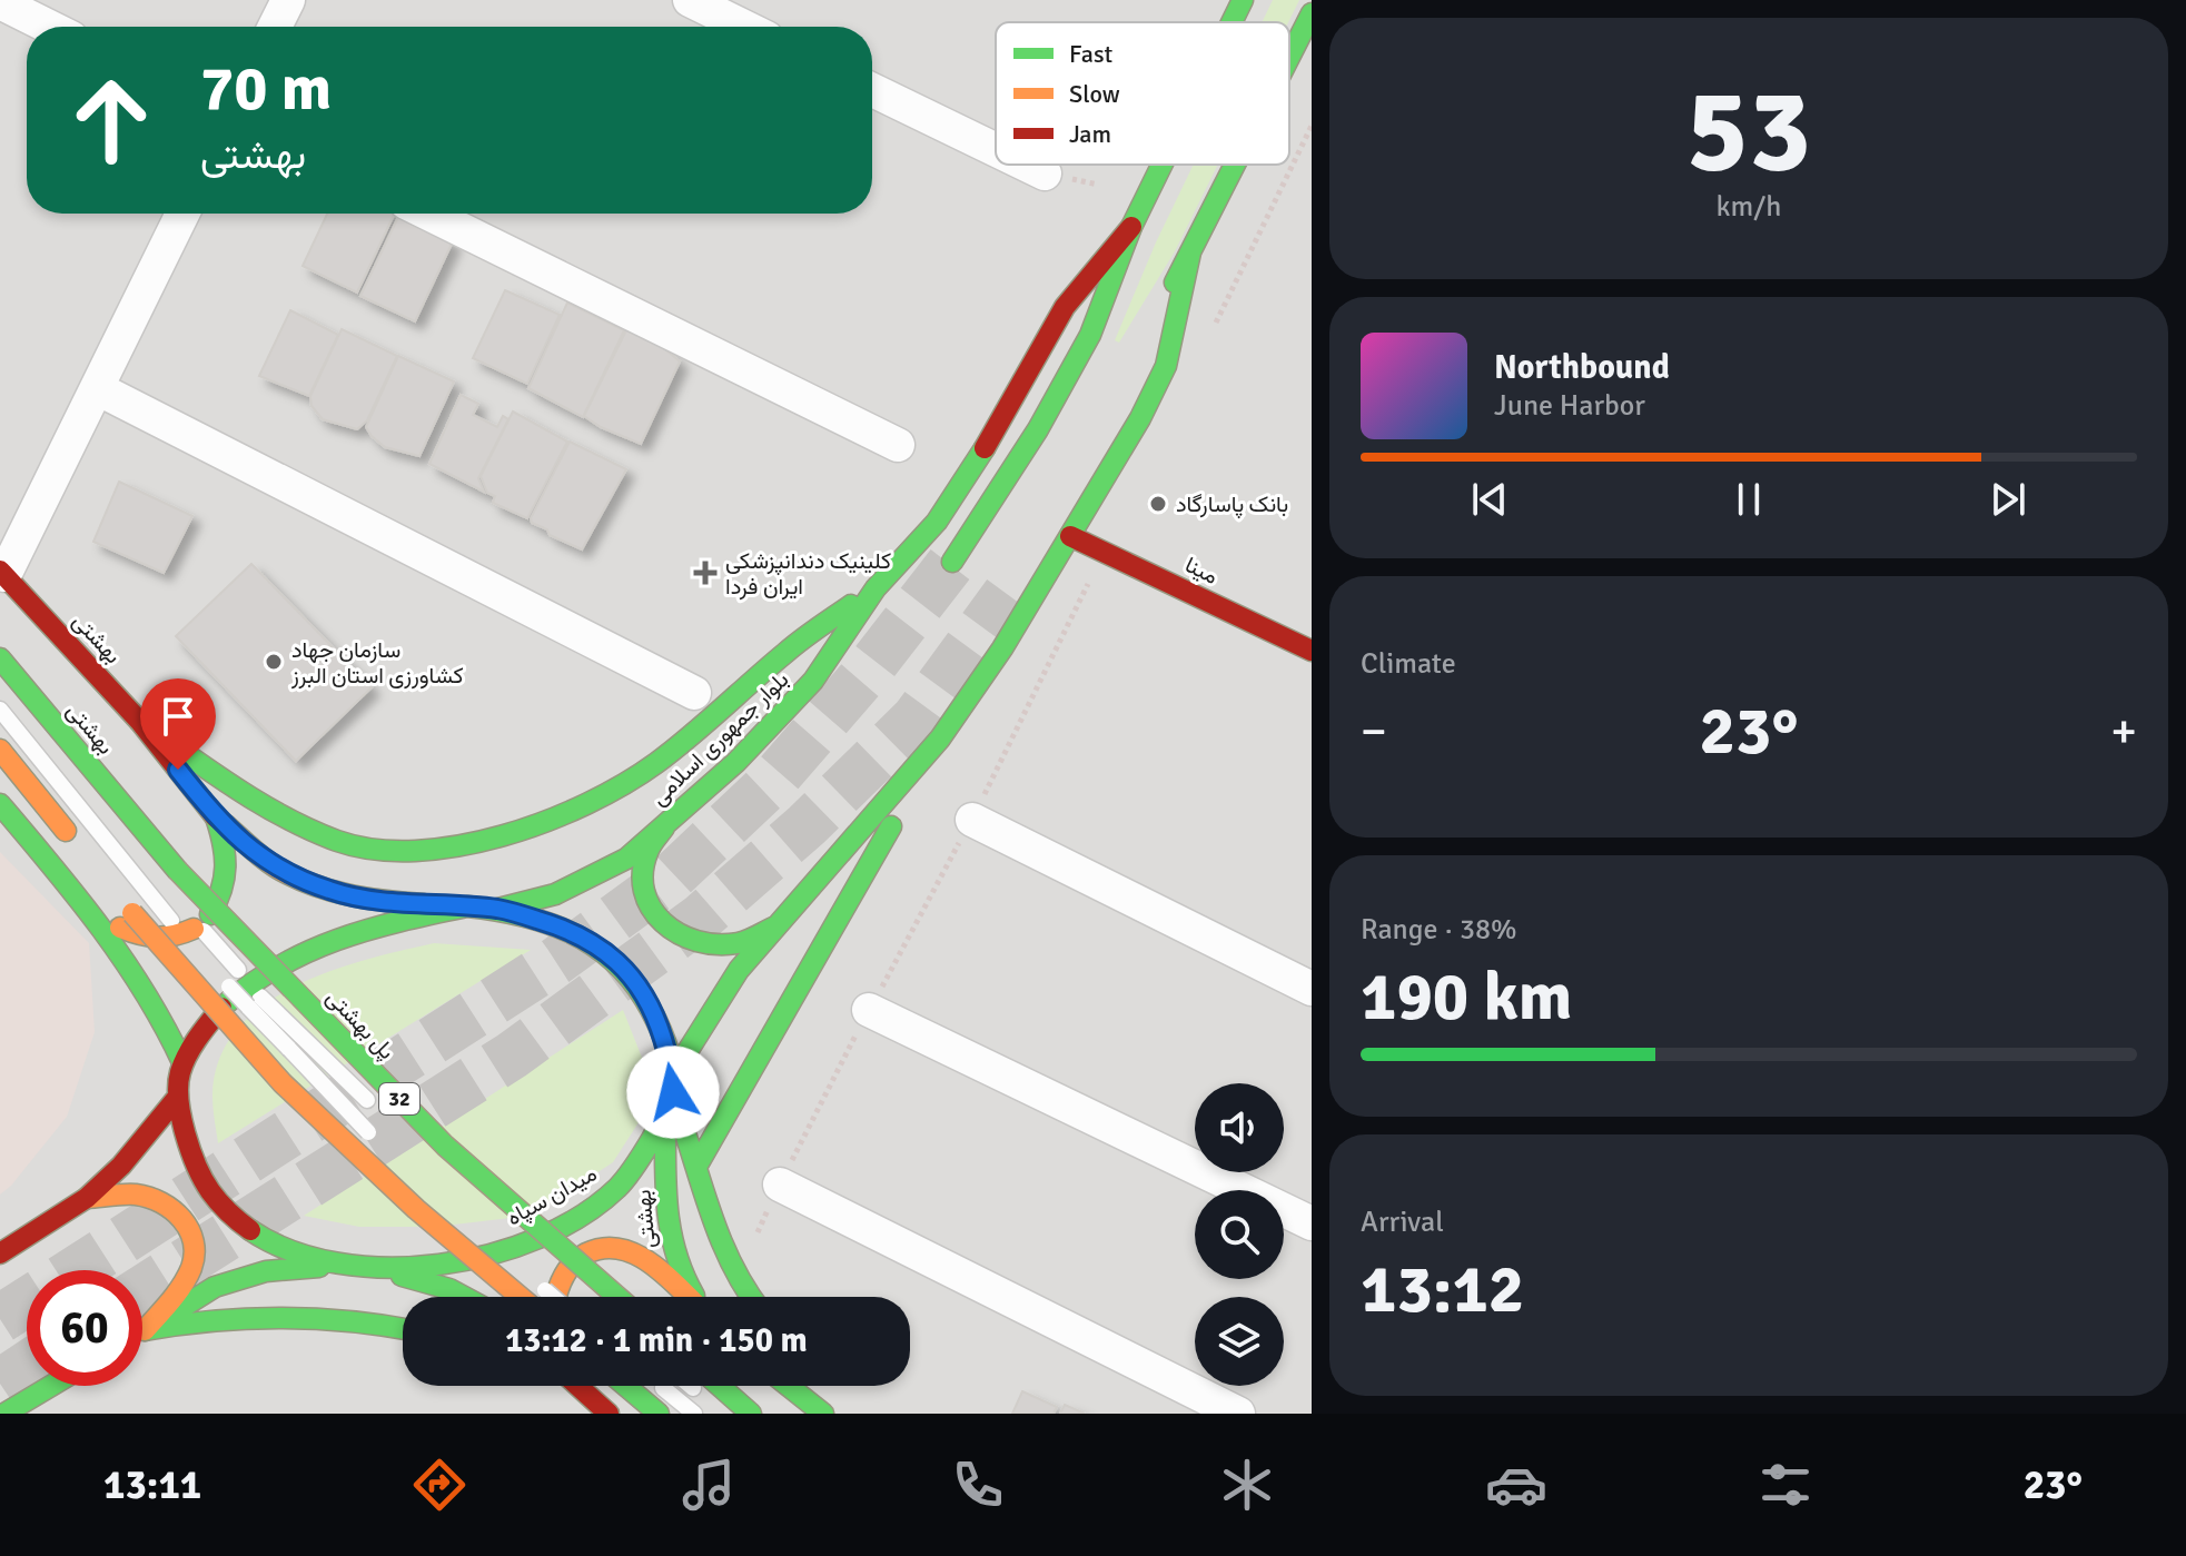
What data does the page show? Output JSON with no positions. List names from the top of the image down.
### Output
{
  "streets": {
    "main road": [
      "مینا",
      "بهشتى",
      "بهشتی",
      "بلوار جمهوری اسلامی",
      "پل بهشتی",
      "32",
      "میدان سپاه"
    ]
  },
  "crossings": [
    ["بهشتى", "میدان سپاه"],
    ["بهشتی", "پل بهشتی"],
    ["بلوار جمهوری اسلامی", "میدان سپاه"]
  ],
  "places": {
    "other": ["بانک پاسارگاد", "سازمان جهاد کشاورزی استان البرز"],
    "health": ["کلینیک دندانپزشکی ایران فردا"]
  },
  "legend": ["Fast", "Slow", "Jam"],
  "page": {
    "tile": [
      ["53", "km/h"],
      "Climate",
      ["Range · 38%", "190 km"],
      ["Arrival", "13:12"]
    ],
    "turn": ["70 m", "بهشتى"],
    "song": ["Northbound", "June Harbor"],
    "heat": ["−", "23°", "+"],
    "limit": "60",
    "trip": "13:12 · 1 min · 150 m",
    "tabs": ["13:11", "23°"]
  }
}
